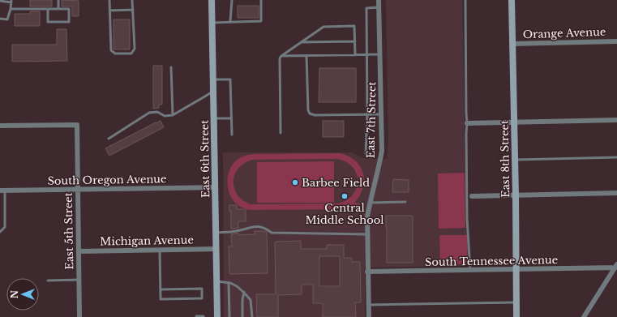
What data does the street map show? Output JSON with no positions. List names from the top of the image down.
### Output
{
  "streets": {
    "street": [
      "Orange Avenue",
      "East 7th Street",
      "East 6th Street",
      "East 8th Street",
      "South Oregon Avenue",
      "East 5th Street",
      "Michigan Avenue",
      "South Tennessee Avenue"
    ]
  },
  "crossings": [
    ["Orange Avenue", "East 8th Street"],
    ["East 7th Street", "South Tennessee Avenue"],
    ["East 6th Street", "South Oregon Avenue"],
    ["East 6th Street", "Michigan Avenue"],
    ["East 8th Street", "South Tennessee Avenue"],
    ["South Oregon Avenue", "East 5th Street"],
    ["East 5th Street", "Michigan Avenue"]
  ],
  "places": ["Barbee Field", "Central Middle School"],
  "north": "left"
}
